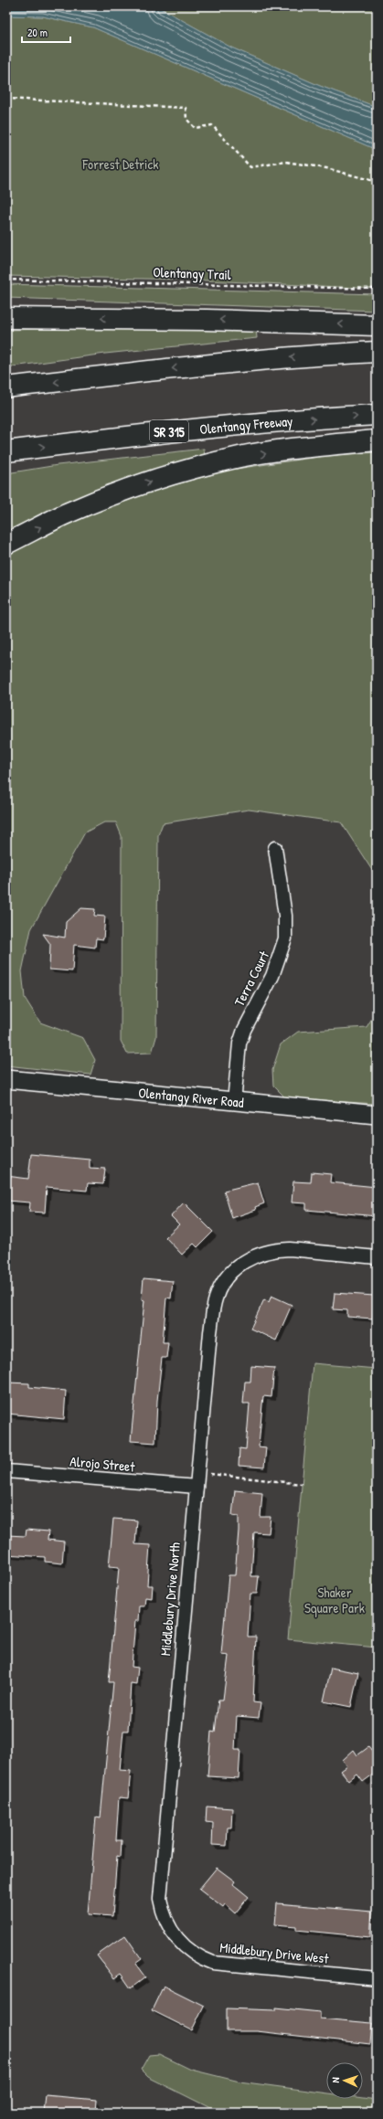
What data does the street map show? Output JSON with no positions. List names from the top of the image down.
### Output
{
  "streets": {
    "highway": ["Olentangy Freeway", "SR 315"],
    "main road": ["Olentangy River Road"],
    "street": [
      "Terra Court",
      "Alrojo Street",
      "Middlebury Drive North",
      "Middlebury Drive West"
    ],
    "path": ["Olentangy Trail"]
  },
  "crossings": [
    ["Terra Court", "Olentangy River Road"],
    ["Alrojo Street", "Middlebury Drive North"],
    ["Middlebury Drive North", "Middlebury Drive West"]
  ],
  "parks": ["Forrest Detrick", "Shaker Square Park"],
  "scale_bar": "20 m",
  "north": "left"
}
